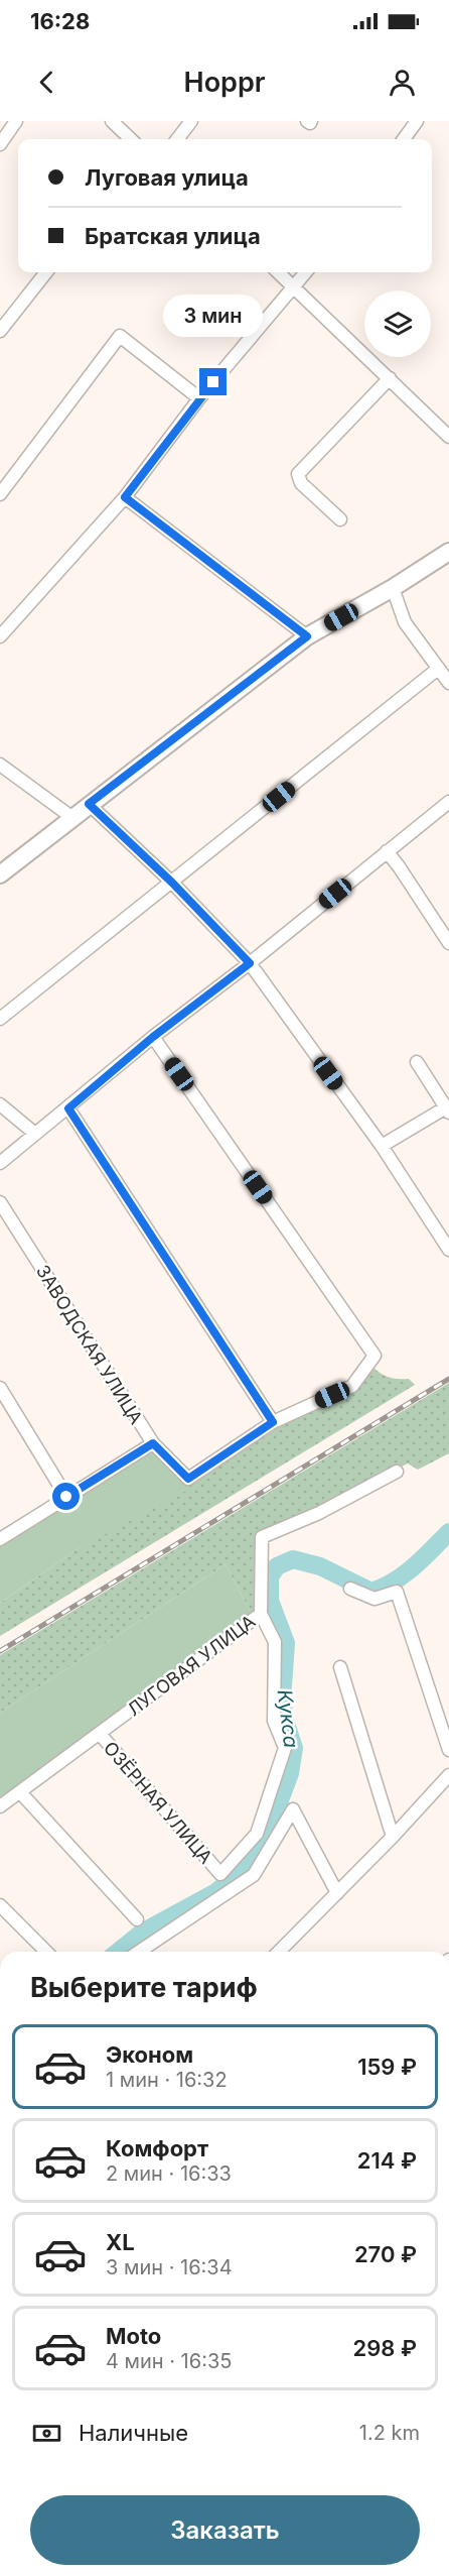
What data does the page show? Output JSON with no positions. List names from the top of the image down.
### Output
{
  "streets": {
    "street": ["ЗАВОДСКАЯ УЛИЦА", "ЛУГОВАЯ УЛИЦА", "ОЗЁРНАЯ УЛИЦА"]
  },
  "crossings": [
    ["ЛУГОВАЯ УЛИЦА", "ОЗЁРНАЯ УЛИЦА"]
  ],
  "water": ["Кукса"],
  "page": {
    "status": "16:28",
    "header": "Hoppr",
    "banner": ["Луговая улица", "Братская улица"],
    "bubble": "3 мин",
    "heading": "Выберите тариф",
    "list": [
      {
        "name": "Эконом",
        "note": "1 мин · 16:32",
        "value": "159 ₽"
      },
      {
        "name": "Комфорт",
        "note": "2 мин · 16:33",
        "value": "214 ₽"
      },
      {
        "name": "XL",
        "note": "3 мин · 16:34",
        "value": "270 ₽"
      },
      {
        "name": "Moto",
        "note": "4 мин · 16:35",
        "value": "298 ₽"
      }
    ],
    "pay": ["Наличные", "1.2 km"],
    "buttons": "Заказать"
  }
}
